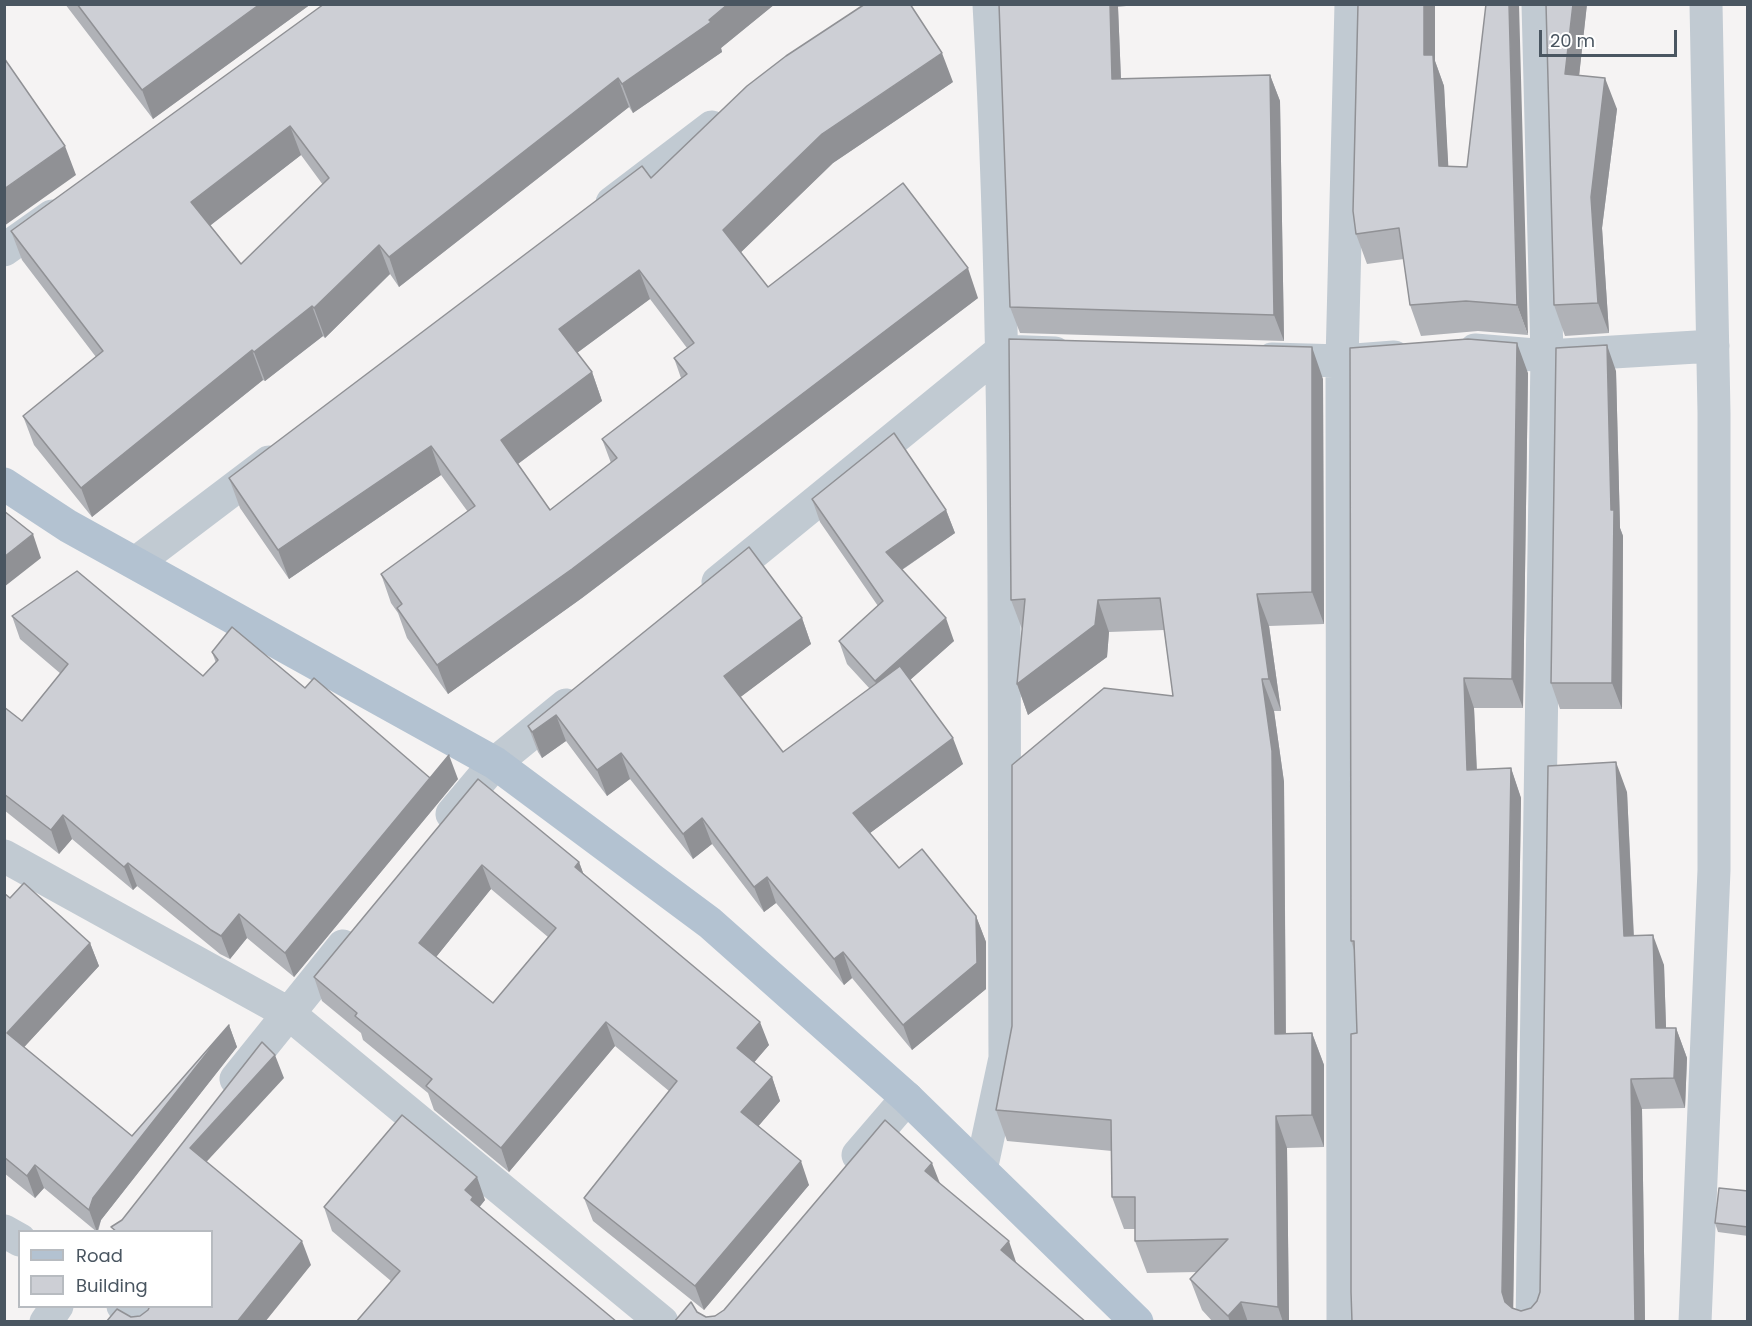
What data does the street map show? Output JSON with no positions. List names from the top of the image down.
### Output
{
  "legend": ["Road", "Building"],
  "scale_bar": "20 m"
}
